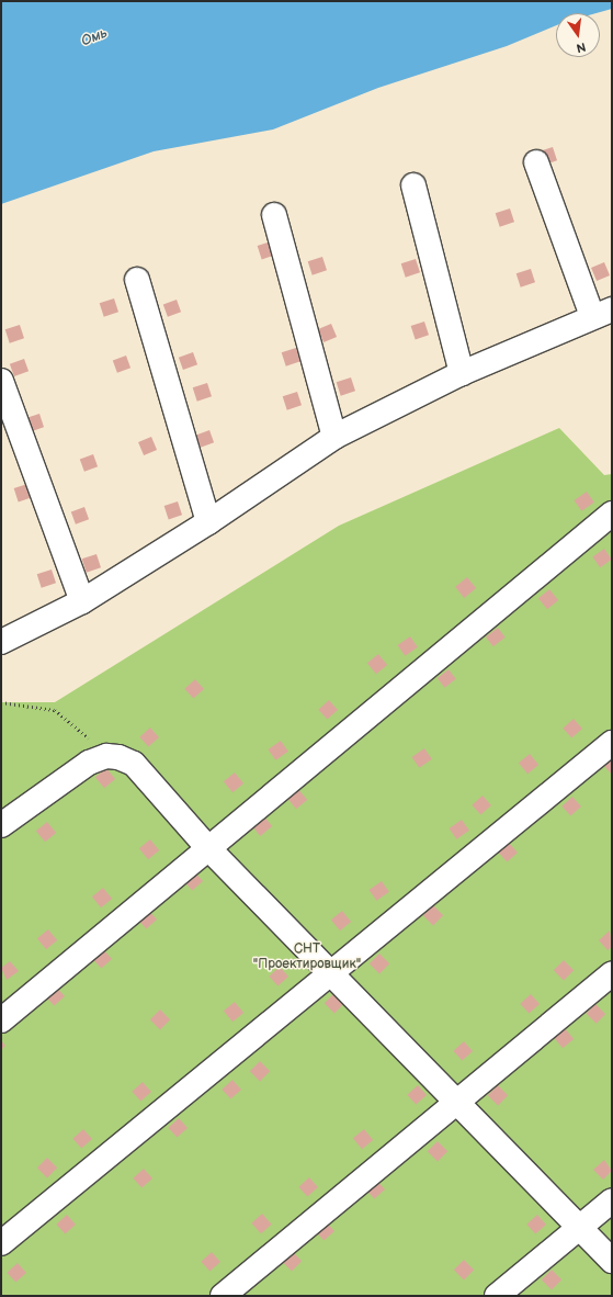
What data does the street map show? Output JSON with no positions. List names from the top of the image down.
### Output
{
  "water": ["Омь"],
  "parks": ["СНТ \"Проектировщик\""],
  "north": "bottom"
}
